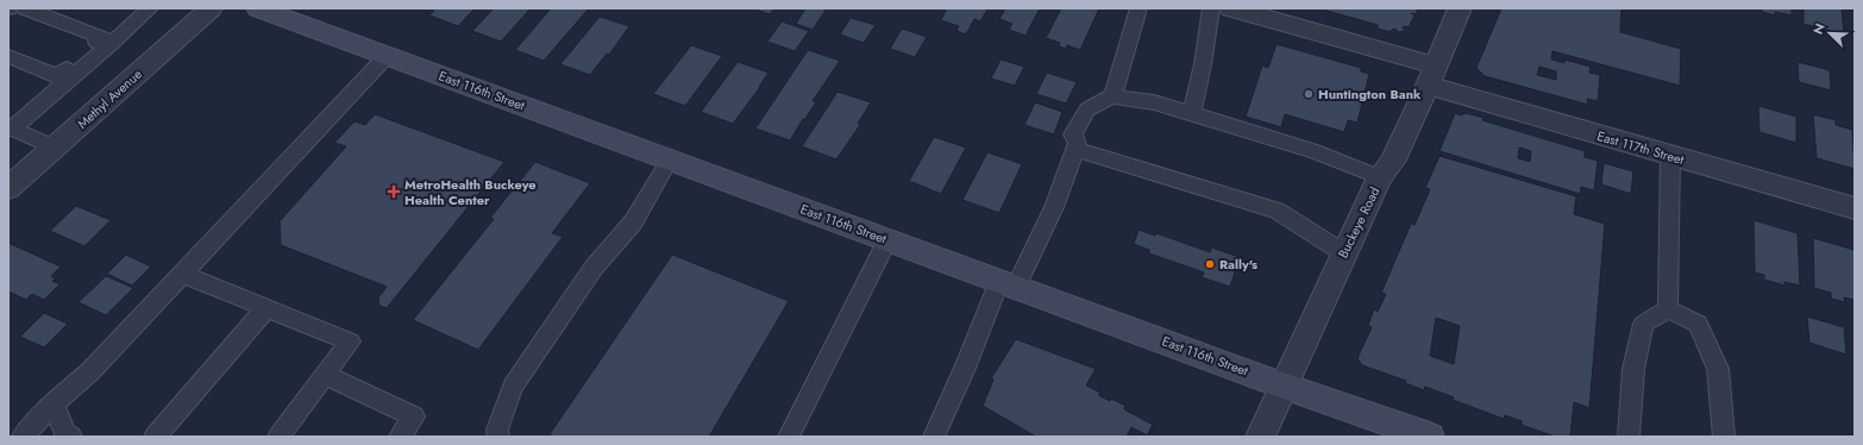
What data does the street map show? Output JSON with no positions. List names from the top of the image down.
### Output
{
  "streets": {
    "main road": ["East 116th Street"],
    "street": ["Methyl Avenue", "East 117th Street", "Buckeye Road"]
  },
  "crossings": [
    ["East 116th Street", "Buckeye Road"],
    ["East 117th Street", "Buckeye Road"]
  ],
  "places": {
    "other": ["Huntington Bank", "Rally's"],
    "health": ["MetroHealth Buckeye Health Center"]
  },
  "north": "top left"
}
